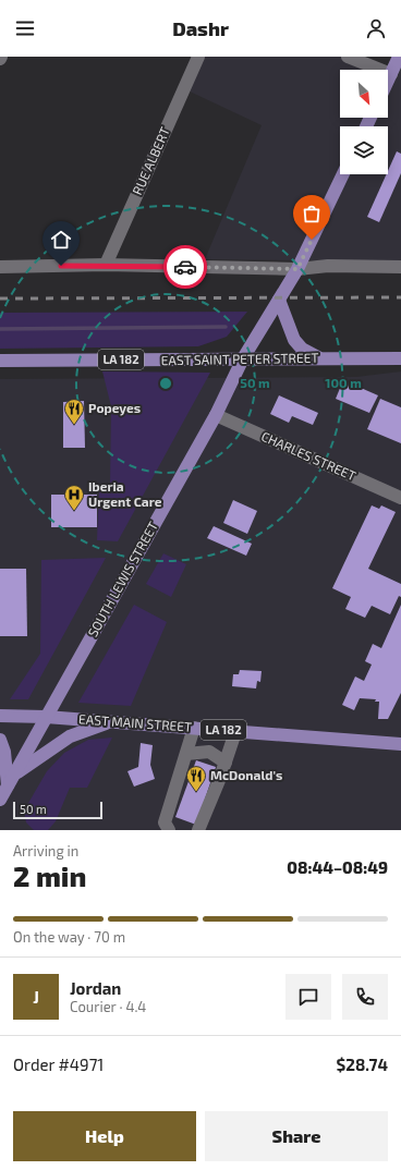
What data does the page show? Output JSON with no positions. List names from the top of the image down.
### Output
{
  "streets": {
    "main road": [
      "LA 182",
      "EAST SAINT PETER STREET",
      "SOUTH LEWIS STREET",
      "EAST MAIN STREET"
    ],
    "street": ["RUE ALBERT", "CHARLES STREET"]
  },
  "crossings": [
    ["EAST SAINT PETER STREET", "SOUTH LEWIS STREET"],
    ["CHARLES STREET", "SOUTH LEWIS STREET"],
    ["SOUTH LEWIS STREET", "EAST MAIN STREET"]
  ],
  "places": {
    "restaurant": ["Popeyes", "McDonald's"],
    "hospital": ["Iberia Urgent Care"]
  },
  "scale_bar": "50 m",
  "north": "bottom right",
  "page": {
    "header": "Dashr",
    "scale": "50 m",
    "heading": ["2 min", "Arriving in", "08:44–08:49"],
    "panel": [
      "Jordan",
      "Courier · 4.4",
      "Order #4971",
      "$28.74"
    ],
    "bar": "On the way · 70 m",
    "round": "J",
    "buttons": ["Help", "Share"]
  },
  "rings": ["50 m", "100 m"]
}
